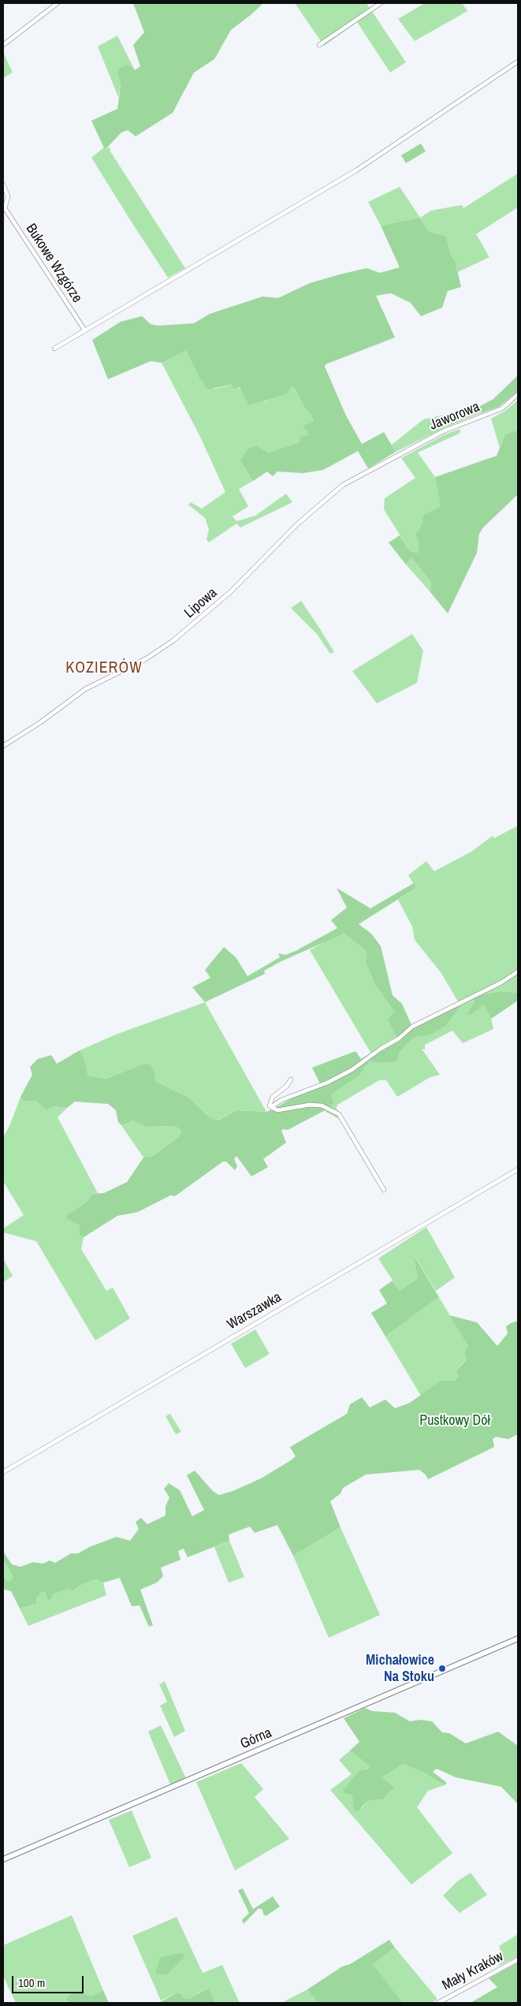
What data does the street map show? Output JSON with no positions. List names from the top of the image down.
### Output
{
  "streets": {
    "street": [
      "Bukowe Wzgórze",
      "Jaworowa",
      "Lipowa",
      "Warszawka",
      "Górna",
      "Mały Kraków"
    ]
  },
  "crossings": [
    ["Jaworowa", "Lipowa"]
  ],
  "districts": ["KOZIERÓW"],
  "parks": ["Pustkowy Dół"],
  "places": ["Michałowice Na Stoku"],
  "scale_bar": "100 m"
}
